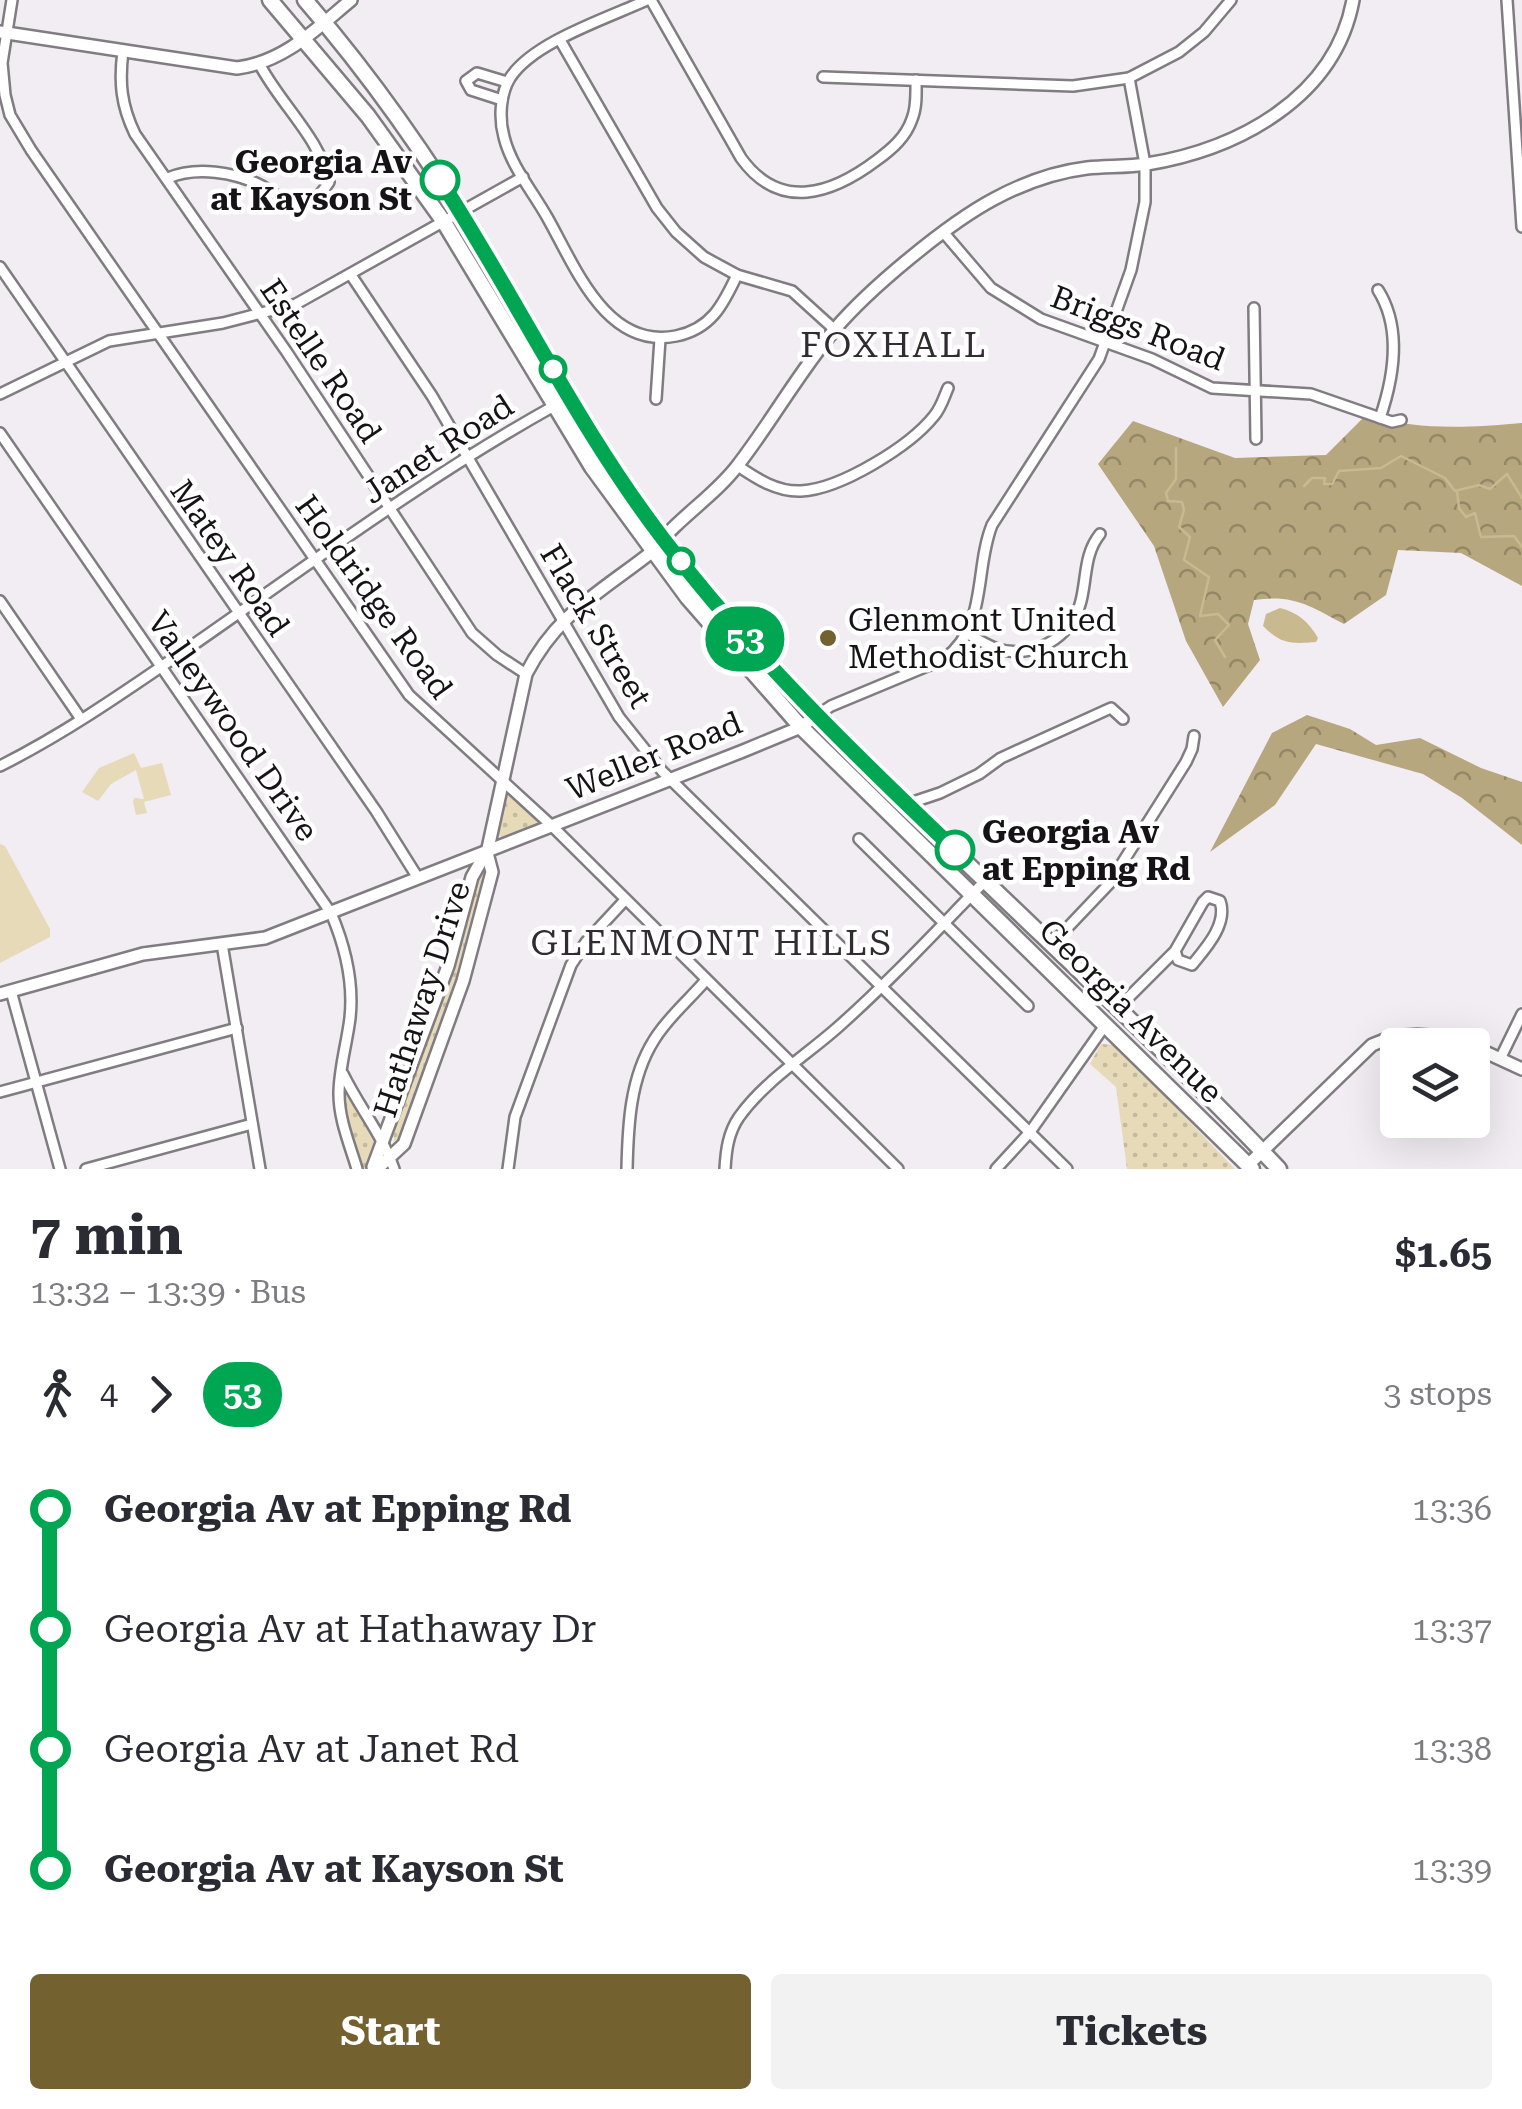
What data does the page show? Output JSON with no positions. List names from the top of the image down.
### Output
{
  "streets": {
    "main road": ["Georgia Avenue"],
    "street": [
      "Briggs Road",
      "Estelle Road",
      "Janet Road",
      "Matey Road",
      "Holdridge Road",
      "Flack Street",
      "Valleywood Drive",
      "Weller Road",
      "Hathaway Drive"
    ]
  },
  "crossings": [
    ["Briggs Road", "Hathaway Drive"],
    ["Estelle Road", "Janet Road"],
    ["Estelle Road", "Hathaway Drive"],
    ["Janet Road", "Matey Road"],
    ["Janet Road", "Holdridge Road"],
    ["Janet Road", "Flack Street"],
    ["Janet Road", "Valleywood Drive"],
    ["Janet Road", "Georgia Avenue"],
    ["Matey Road", "Weller Road"],
    ["Holdridge Road", "Weller Road"],
    ["Holdridge Road", "Hathaway Drive"],
    ["Flack Street", "Weller Road"],
    ["Flack Street", "Hathaway Drive"],
    ["Valleywood Drive", "Weller Road"],
    ["Weller Road", "Hathaway Drive"],
    ["Weller Road", "Georgia Avenue"],
    ["Hathaway Drive", "Georgia Avenue"]
  ],
  "districts": ["FOXHALL", "GLENMONT HILLS"],
  "places": ["Georgia Av at Kayson St", "Glenmont United Methodist Church", "Georgia Av at Epping Rd"],
  "lines": ["bus line 53"],
  "page": {
    "on_map": "53",
    "heading": ["7 min", "13:32 – 13:39 · Bus", "$1.65"],
    "legs": ["4", "53", "3 stops"],
    "list": [
      {
        "name": "Georgia Av at Epping Rd",
        "value": "13:36"
      },
      {
        "name": "Georgia Av at Hathaway Dr",
        "value": "13:37"
      },
      {
        "name": "Georgia Av at Janet Rd",
        "value": "13:38"
      },
      {
        "name": "Georgia Av at Kayson St",
        "value": "13:39"
      }
    ],
    "buttons": ["Start", "Tickets"]
  }
}
